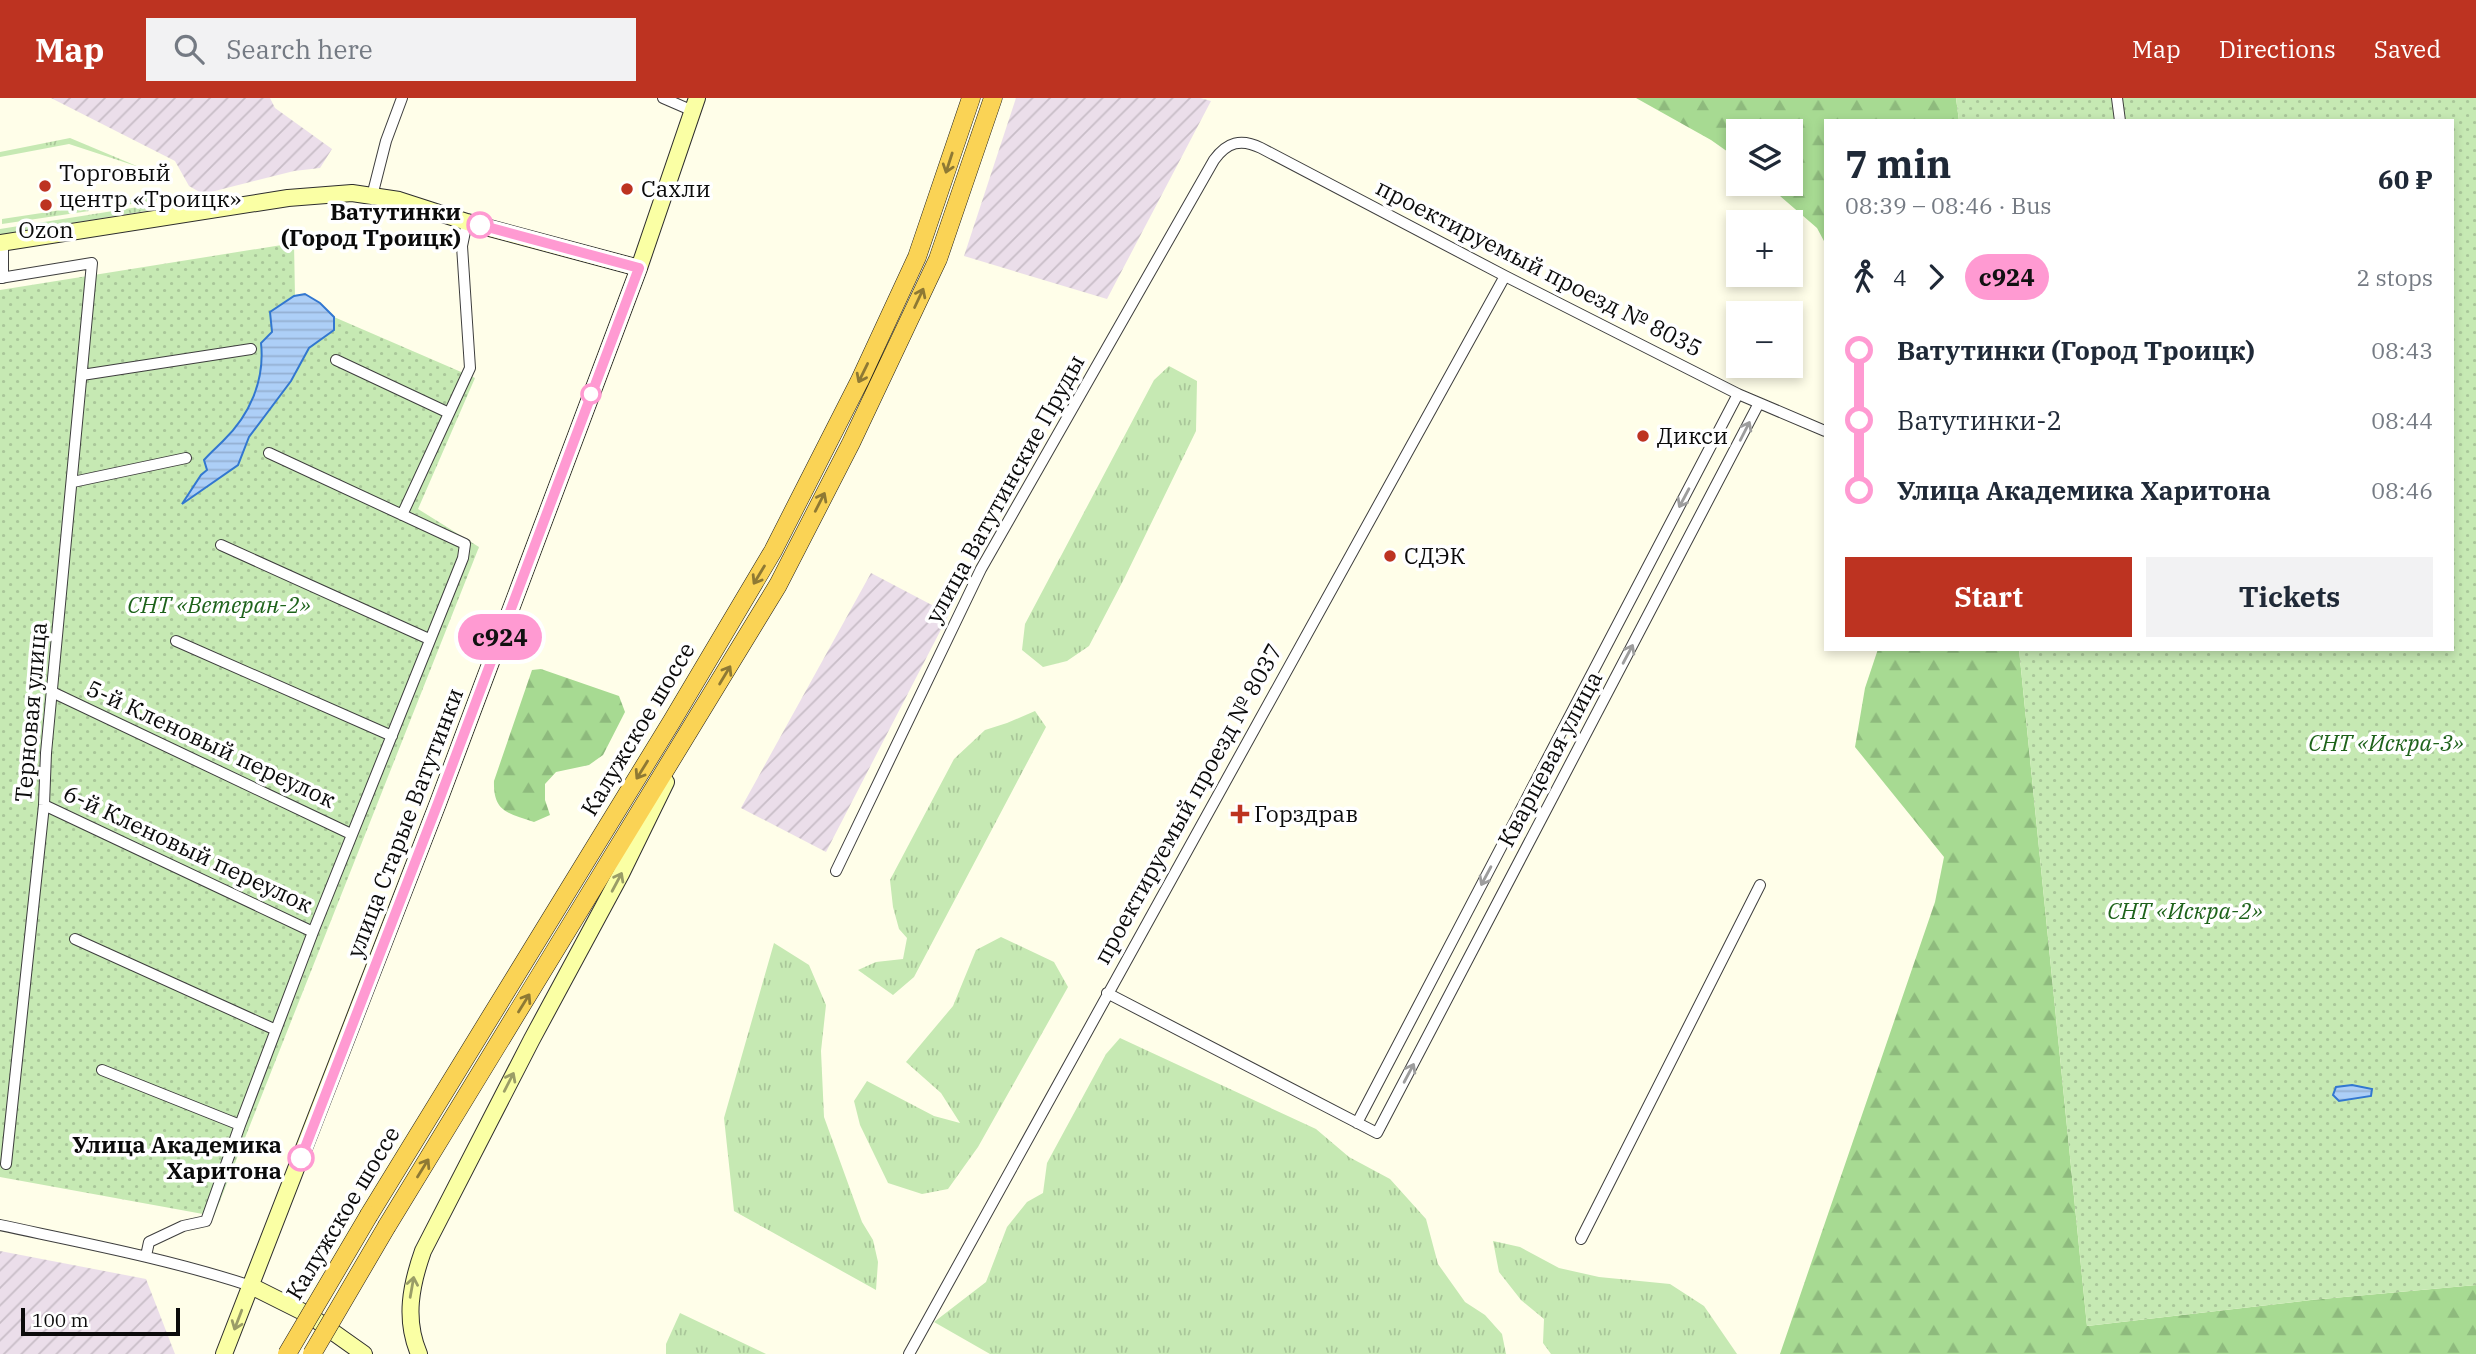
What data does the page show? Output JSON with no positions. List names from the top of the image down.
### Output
{
  "streets": {
    "highway": ["Калужское шоссе"],
    "main road": ["улица Старые Ватутинки"],
    "street": [
      "проектируемый проезд № 8035",
      "улица Ватутинские Пруды",
      "Терновая улица",
      "5-й Кленовый переулок",
      "Кварцевая улица",
      "проектируемый проезд № 8037",
      "6-й Кленовый переулок"
    ]
  },
  "crossings": [
    ["проектируемый проезд № 8035", "улица Ватутинские Пруды"],
    ["проектируемый проезд № 8035", "Кварцевая улица"],
    ["проектируемый проезд № 8035", "проектируемый проезд № 8037"],
    ["Терновая улица", "5-й Кленовый переулок"],
    ["Терновая улица", "6-й Кленовый переулок"],
    ["Калужское шоссе", "улица Старые Ватутинки"]
  ],
  "parks": ["СНТ «Ветеран-2»", "СНТ «Искра-3»", "СНТ «Искра-2»"],
  "places": {
    "other": [
      "Торговый центр «Троицк»",
      "Сахли",
      "Ozon",
      "Ватутинки (Город Троицк)",
      "Дикси",
      "СДЭК",
      "Улица Академика Харитона"
    ],
    "health": ["Горздрав"]
  },
  "lines": ["bus line с924"],
  "scale_bar": "100 m",
  "page": {
    "header": "Map",
    "search": "Search here",
    "nav": ["Map", "Directions", "Saved"],
    "on_map": "с924",
    "map_buttons": ["+", "−"],
    "heading": ["7 min", "08:39 – 08:46 · Bus", "60 ₽"],
    "legs": ["4", "с924", "2 stops"],
    "list": [
      {
        "name": "Ватутинки (Город Троицк)",
        "value": "08:43"
      },
      {
        "name": "Ватутинки-2",
        "value": "08:44"
      },
      {
        "name": "Улица Академика Харитона",
        "value": "08:46"
      }
    ],
    "buttons": ["Start", "Tickets"],
    "scale": "100 m"
  }
}
